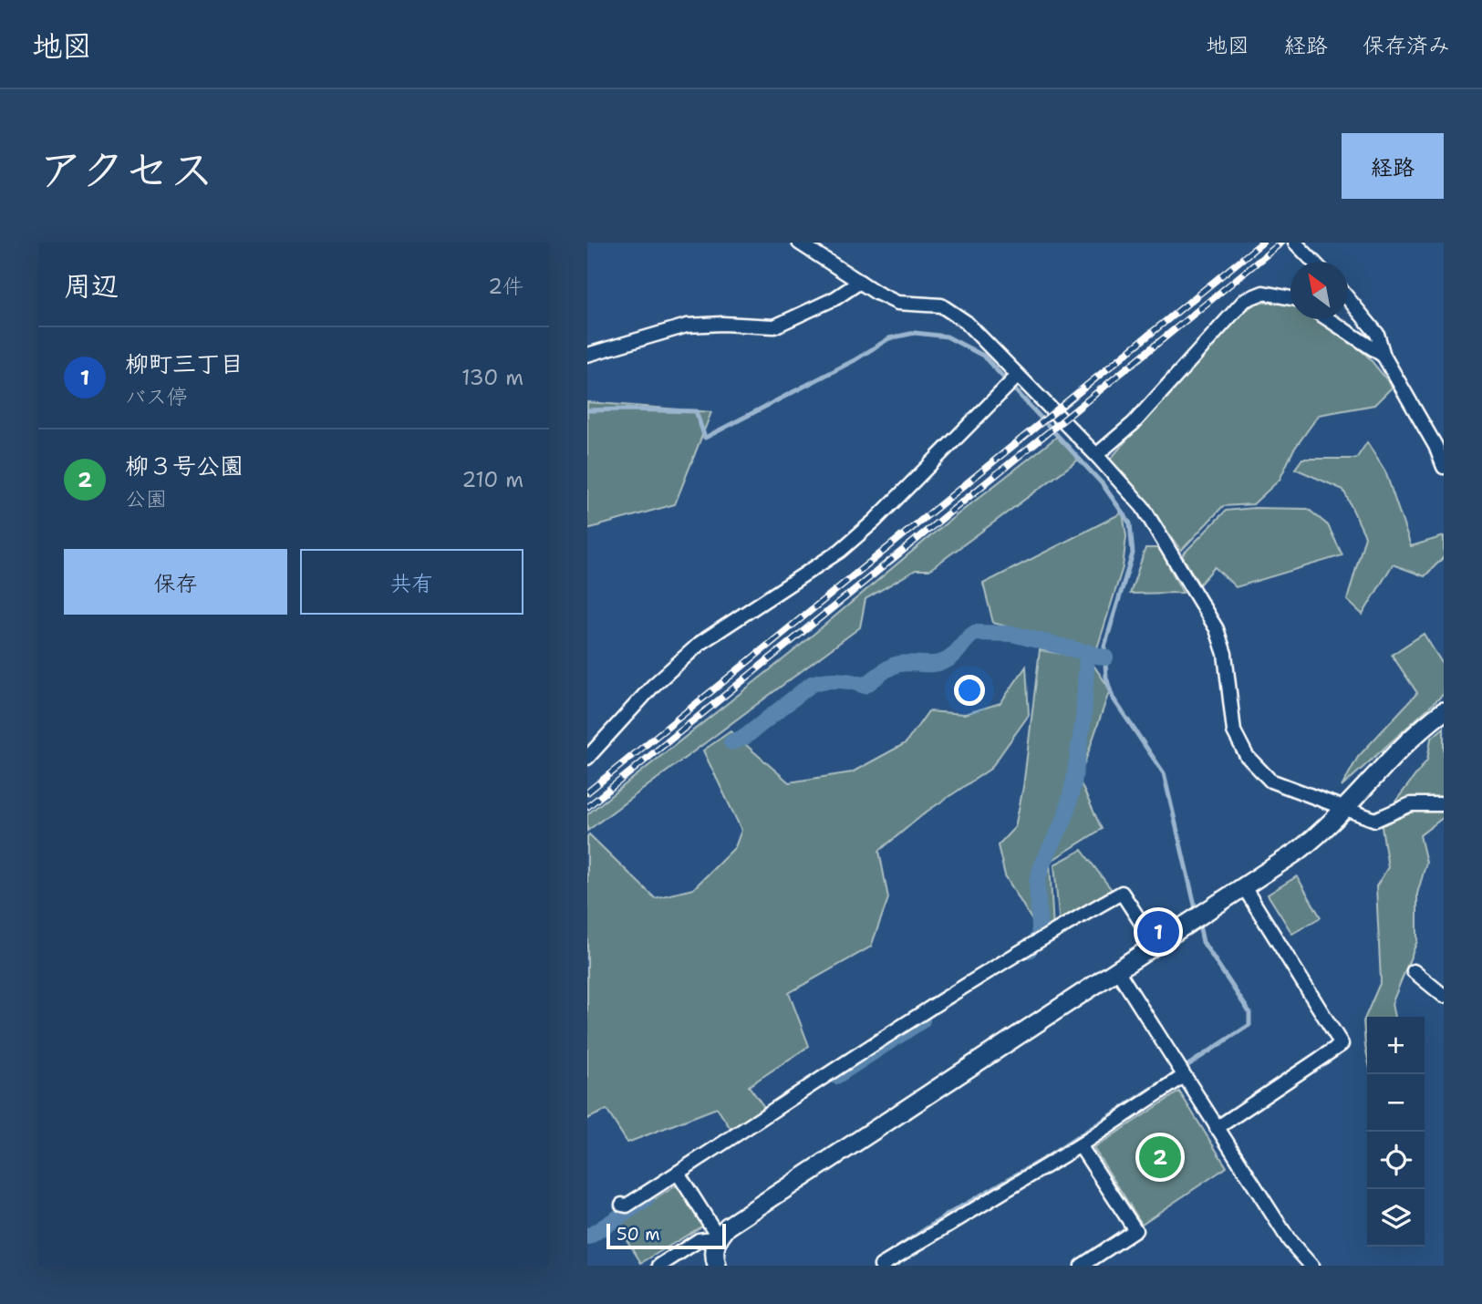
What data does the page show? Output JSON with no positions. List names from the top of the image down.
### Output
{
  "scale_bar": "50 m",
  "north": "top left",
  "page": {
    "header": "地図",
    "nav": ["地図", "経路", "保存済み"],
    "title": "アクセス",
    "buttons": [
      "経路",
      ["保存", "共有"]
    ],
    "heading": ["周辺", "2件"],
    "list": [
      {
        "mark": "1",
        "name": "柳町三丁目",
        "note": "バス停",
        "value": "130 m"
      },
      {
        "mark": "2",
        "name": "柳３号公園",
        "note": "公園",
        "value": "210 m"
      }
    ],
    "pins": ["1", "2"],
    "map_buttons": ["+", "−"],
    "scale": "50 m"
  }
}
